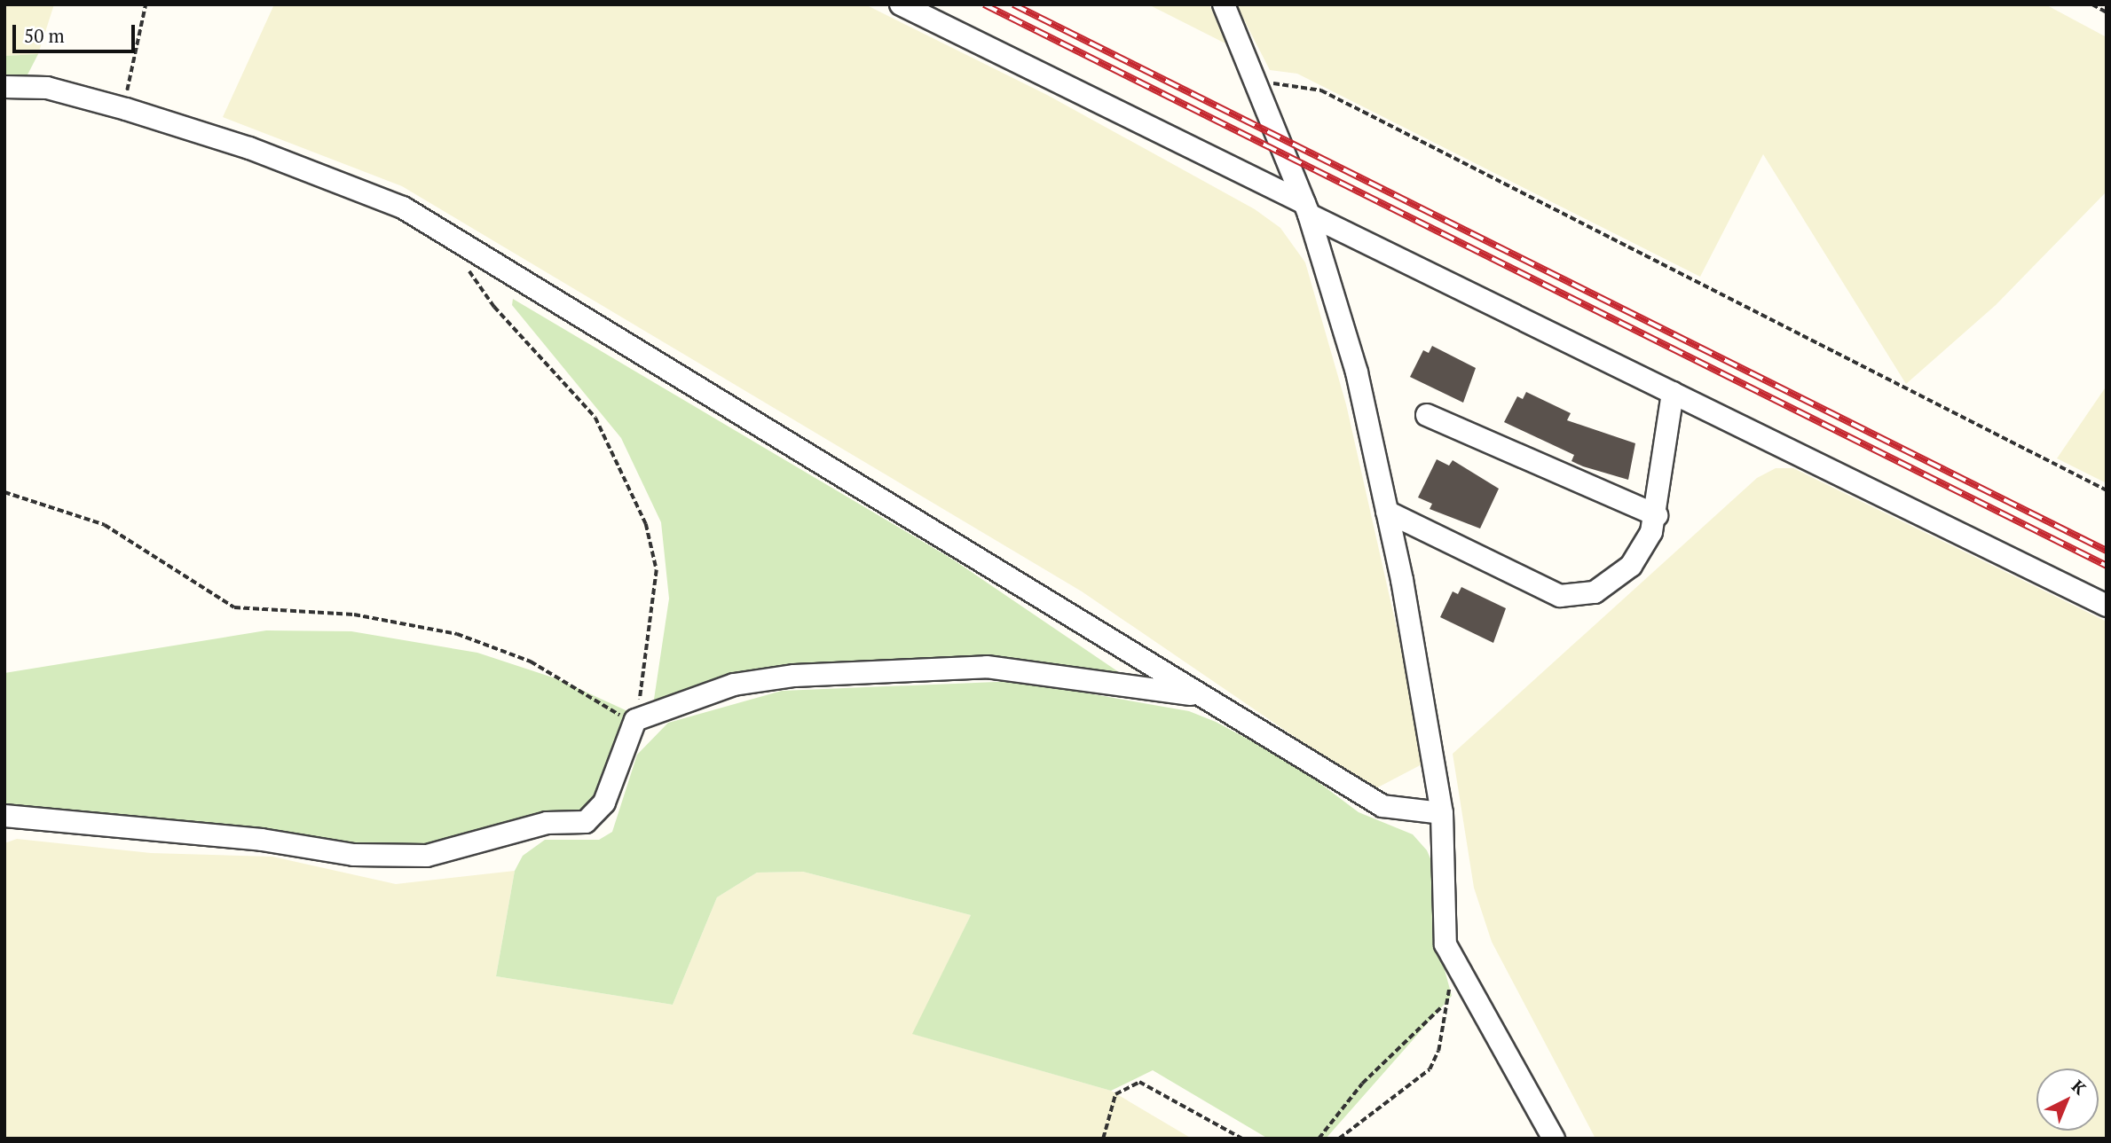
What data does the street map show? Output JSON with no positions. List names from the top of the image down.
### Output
{
  "scale_bar": "50 m",
  "north": "top right"
}
